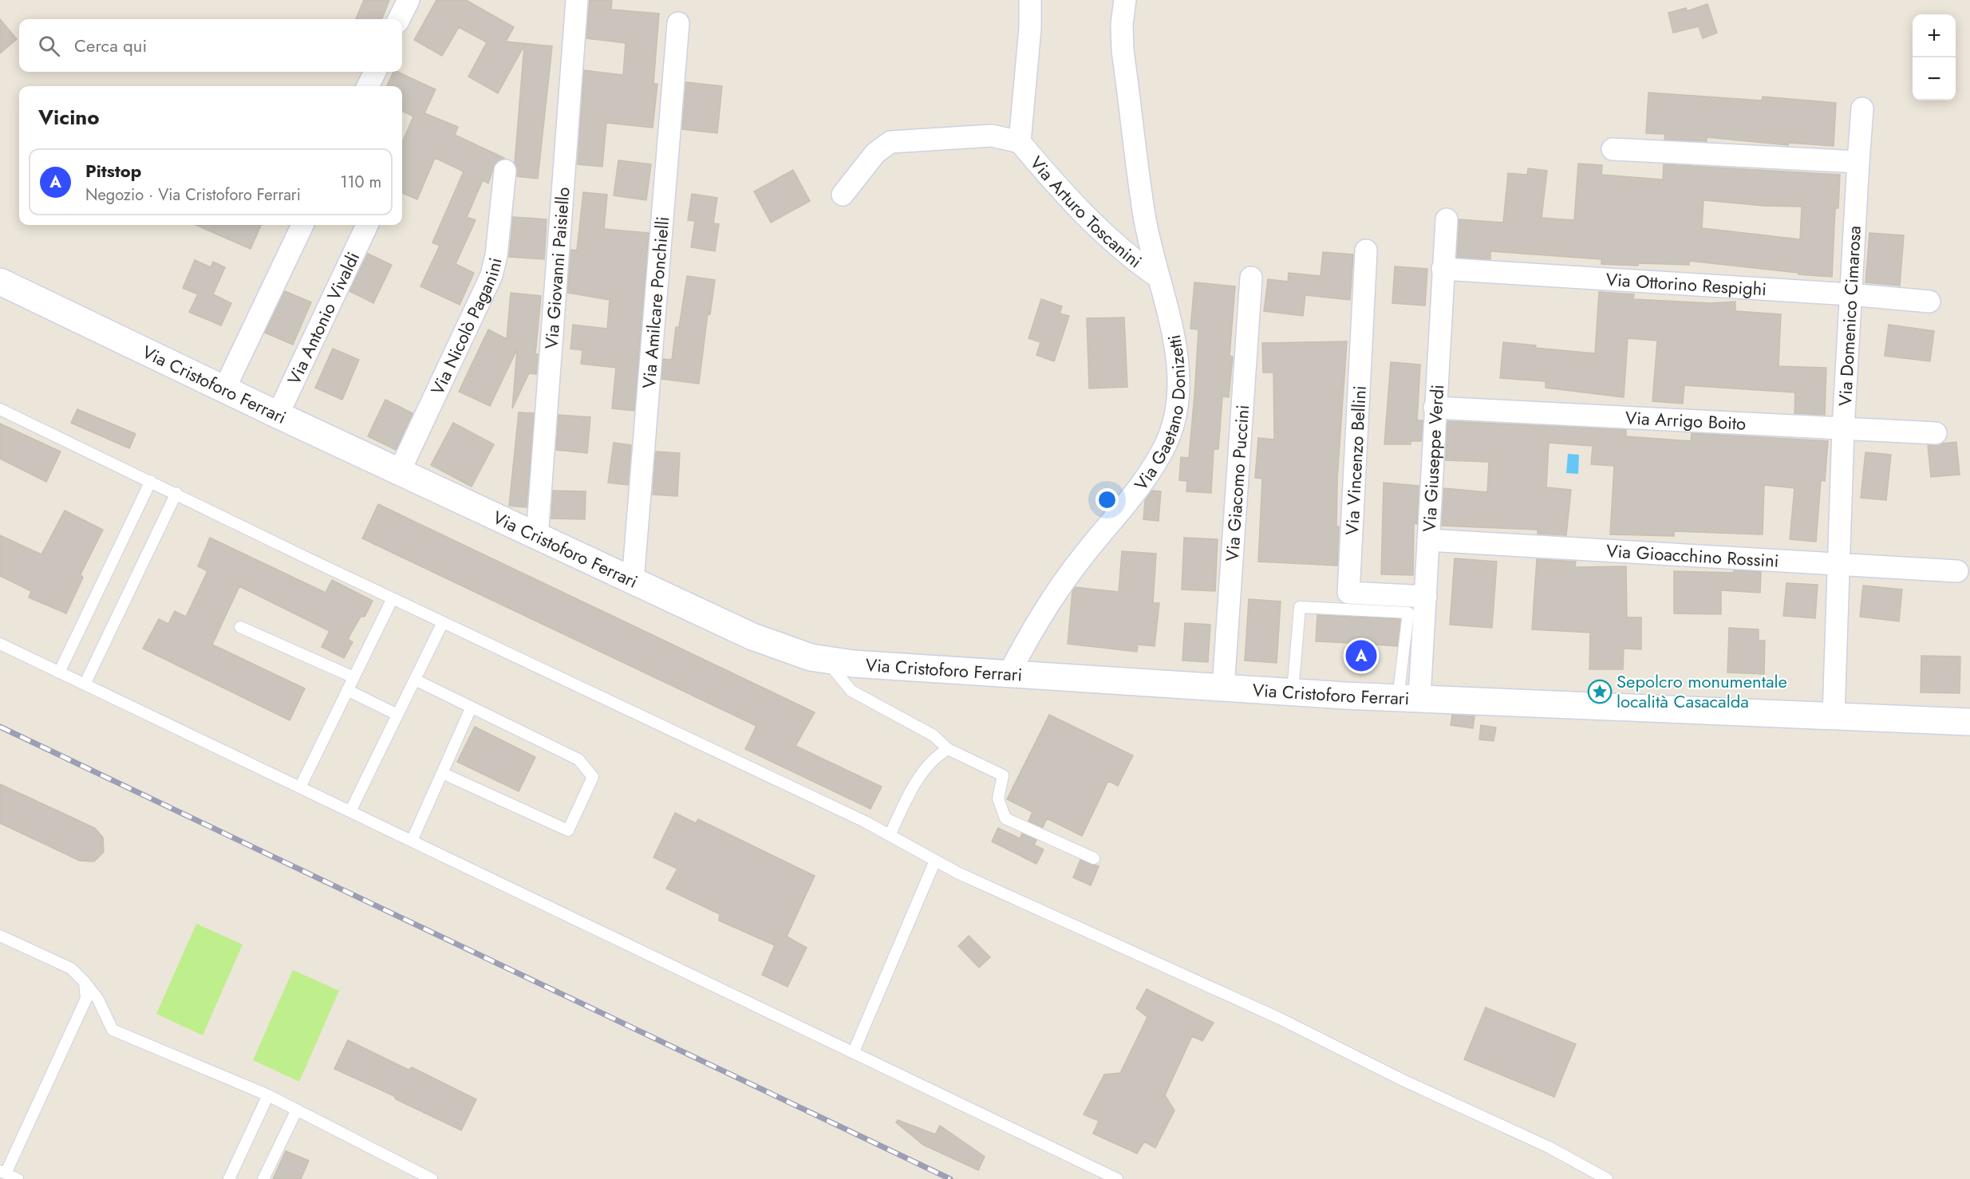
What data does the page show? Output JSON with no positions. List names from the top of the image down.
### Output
{
  "streets": {
    "main road": ["Via Cristoforo Ferrari"],
    "street": [
      "Via Arturo Toscanini",
      "Via Giovanni Paisiello",
      "Via Ottorino Respighi",
      "Via Amilcare Ponchielli",
      "Via Domenico Cimarosa",
      "Via Antonio Vivaldi",
      "Via Nicolò Paganini",
      "Via Gaetano Donizetti",
      "Via Arrigo Boito",
      "Via Giuseppe Verdi",
      "Via Vincenzo Bellini",
      "Via Giacomo Puccini",
      "Via Gioacchino Rossini"
    ]
  },
  "crossings": [
    ["Via Arturo Toscanini", "Via Gaetano Donizetti"],
    ["Via Giovanni Paisiello", "Via Cristoforo Ferrari"],
    ["Via Ottorino Respighi", "Via Domenico Cimarosa"],
    ["Via Ottorino Respighi", "Via Giuseppe Verdi"],
    ["Via Amilcare Ponchielli", "Via Cristoforo Ferrari"],
    ["Via Domenico Cimarosa", "Via Cristoforo Ferrari"],
    ["Via Domenico Cimarosa", "Via Arrigo Boito"],
    ["Via Domenico Cimarosa", "Via Gioacchino Rossini"],
    ["Via Antonio Vivaldi", "Via Cristoforo Ferrari"],
    ["Via Nicolò Paganini", "Via Cristoforo Ferrari"],
    ["Via Cristoforo Ferrari", "Via Gaetano Donizetti"],
    ["Via Cristoforo Ferrari", "Via Giuseppe Verdi"],
    ["Via Cristoforo Ferrari", "Via Giacomo Puccini"],
    ["Via Arrigo Boito", "Via Giuseppe Verdi"],
    ["Via Giuseppe Verdi", "Via Vincenzo Bellini"],
    ["Via Giuseppe Verdi", "Via Gioacchino Rossini"]
  ],
  "places": {
    "place": ["Sepolcro monumentale località Casacalda"]
  },
  "page": {
    "map_buttons": ["+", "−"],
    "search": "Cerca qui",
    "heading": "Vicino",
    "list": [
      {
        "mark": "A",
        "name": "Pitstop",
        "note": "Negozio · Via Cristoforo Ferrari",
        "value": "110 m"
      }
    ],
    "pins": "A"
  }
}
